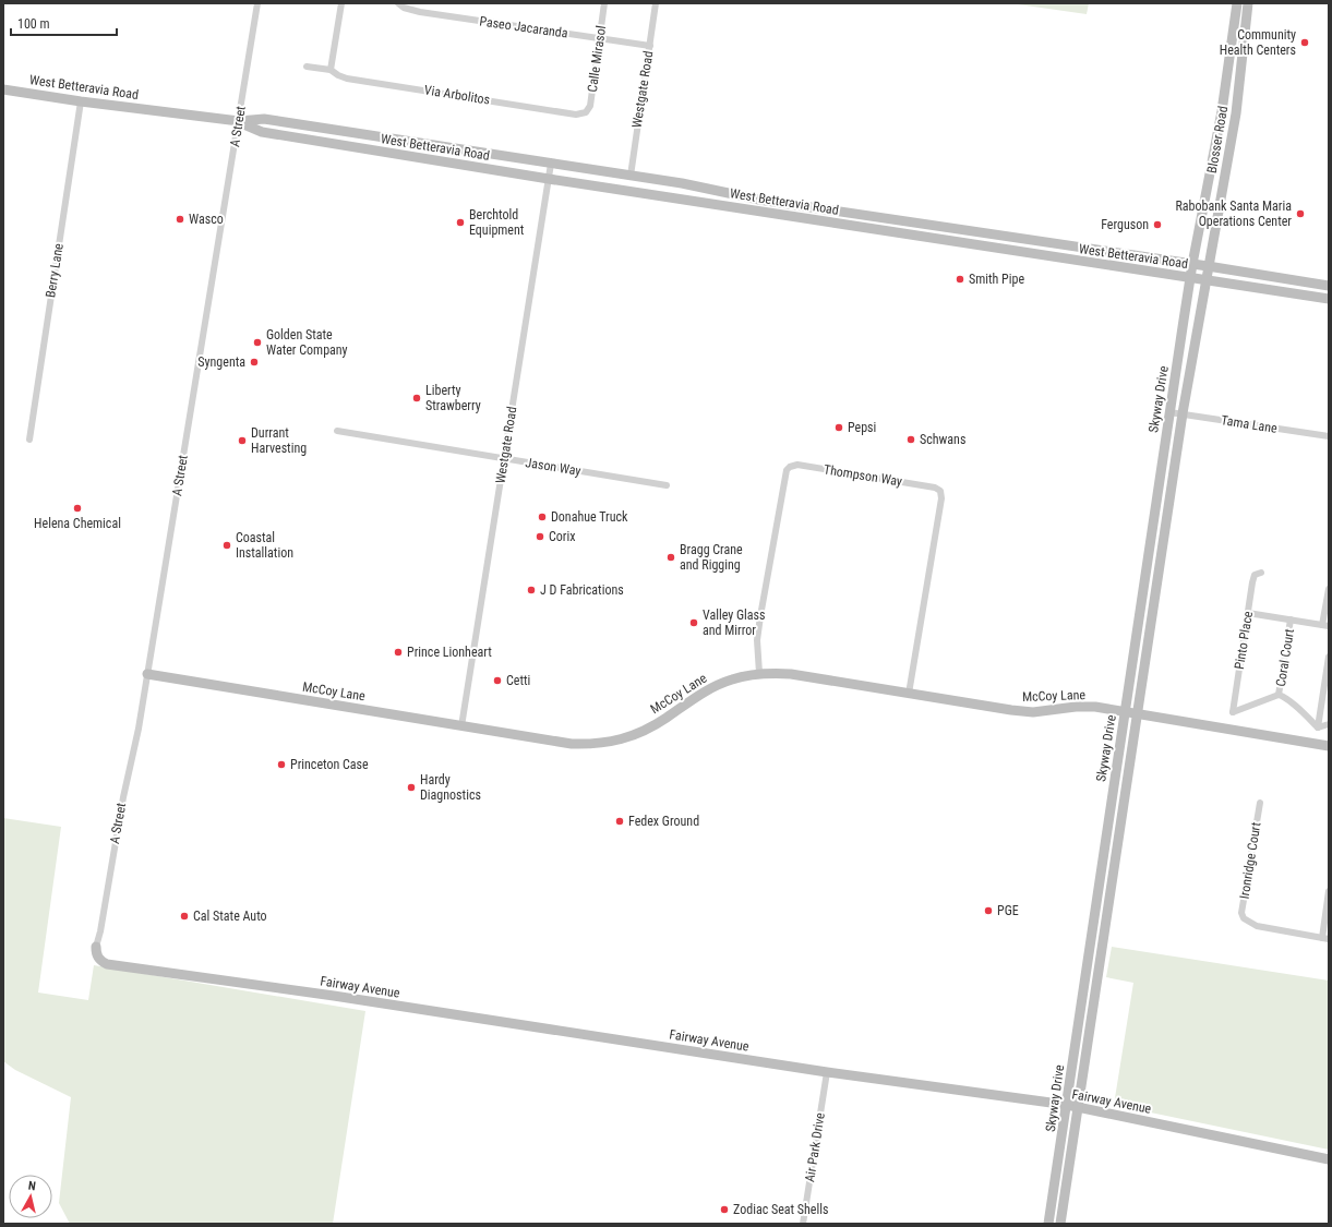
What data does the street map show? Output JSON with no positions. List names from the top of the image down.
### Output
{
  "streets": {
    "street": [
      "Paseo Jacaranda",
      "Calle Mirasol",
      "West Betteravia Road",
      "Westgate Road",
      "Via Arbolitos",
      "A Street",
      "Blosser Road",
      "Berry Lane",
      "Skyway Drive",
      "Tama Lane",
      "Jason Way",
      "Thompson Way",
      "Pinto Place",
      "Coral Court",
      "McCoy Lane",
      "Ironridge Court",
      "Fairway Avenue",
      "Air Park Drive"
    ]
  },
  "crossings": [
    ["Paseo Jacaranda", "Calle Mirasol"],
    ["Paseo Jacaranda", "Westgate Road"],
    ["Calle Mirasol", "Via Arbolitos"],
    ["West Betteravia Road", "Westgate Road"],
    ["West Betteravia Road", "A Street"],
    ["West Betteravia Road", "Blosser Road"],
    ["West Betteravia Road", "Berry Lane"],
    ["West Betteravia Road", "Skyway Drive"],
    ["Westgate Road", "Jason Way"],
    ["Westgate Road", "McCoy Lane"],
    ["A Street", "McCoy Lane"],
    ["A Street", "Fairway Avenue"],
    ["Blosser Road", "Skyway Drive"],
    ["Skyway Drive", "Tama Lane"],
    ["Skyway Drive", "McCoy Lane"],
    ["Skyway Drive", "Fairway Avenue"],
    ["Thompson Way", "McCoy Lane"],
    ["Pinto Place", "Coral Court"],
    ["Fairway Avenue", "Air Park Drive"]
  ],
  "places": [
    "Community Health Centers",
    "Rabobank Santa Maria Operations Center",
    "Wasco",
    "Berchtold Equipment",
    "Ferguson",
    "Smith Pipe",
    "Golden State Water Company",
    "Syngenta",
    "Liberty Strawberry",
    "Pepsi",
    "Schwans",
    "Durrant Harvesting",
    "Helena Chemical",
    "Donahue Truck",
    "Corix",
    "Coastal Installation",
    "Bragg Crane and Rigging",
    "J D Fabrications",
    "Valley Glass and Mirror",
    "Prince Lionheart",
    "Cetti",
    "Princeton Case",
    "Hardy Diagnostics",
    "Fedex Ground",
    "PGE",
    "Cal State Auto",
    "Zodiac Seat Shells"
  ],
  "scale_bar": "100 m",
  "north": "top"
}
